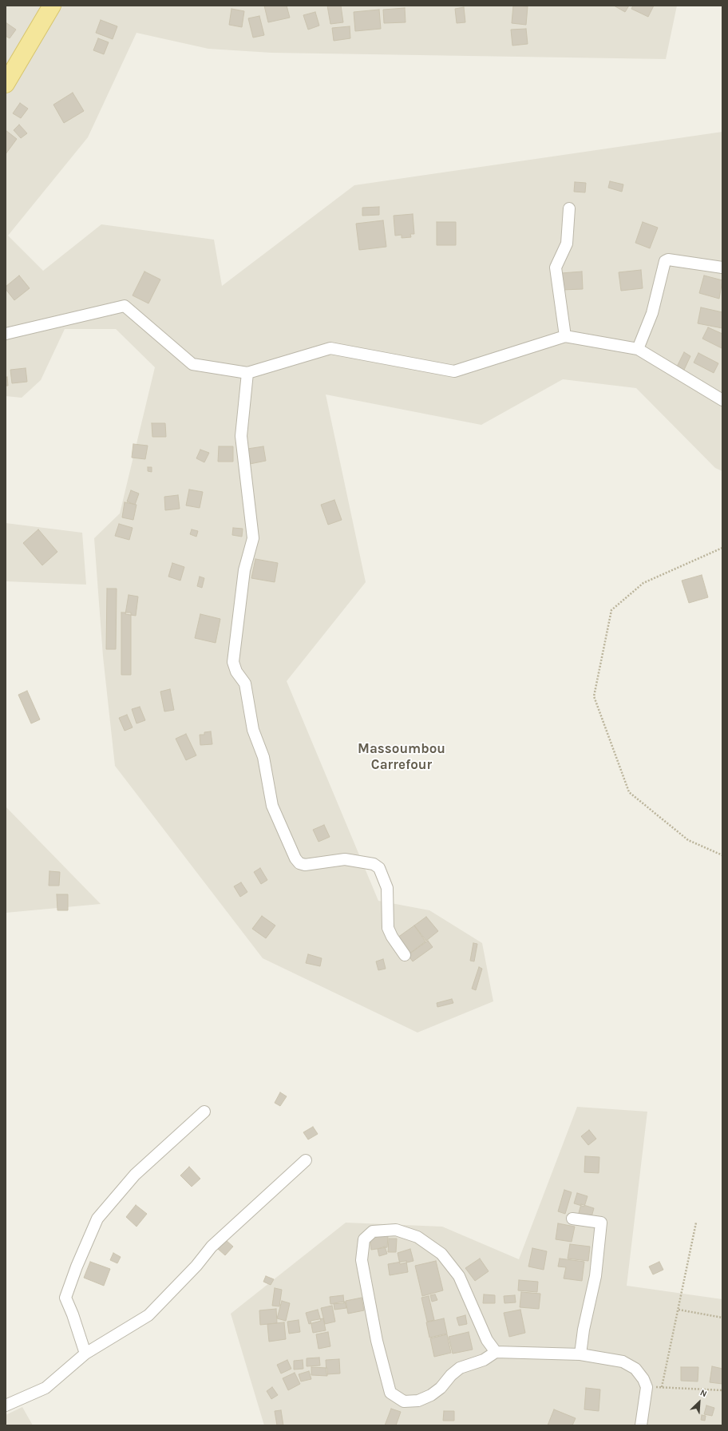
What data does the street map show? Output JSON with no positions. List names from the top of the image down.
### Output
{
  "districts": ["Massoumbou Carrefour"],
  "north": "top right"
}
